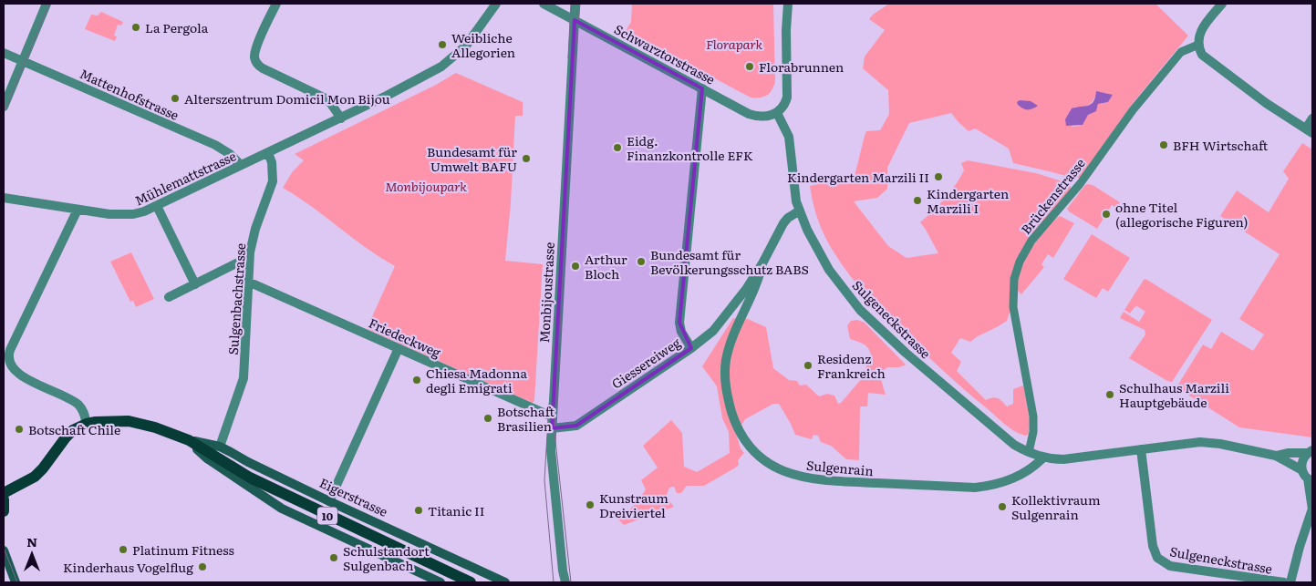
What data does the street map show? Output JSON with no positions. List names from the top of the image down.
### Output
{
  "streets": {
    "main road": ["Eigerstrasse", "10"],
    "street": [
      "Schwarztorstrasse",
      "Mattenhofstrasse",
      "Mühlemattstrasse",
      "Brückenstrasse",
      "Monbijoustrasse",
      "Sulgenbachstrasse",
      "Sulgeneckstrasse",
      "Friedeckweg",
      "Giessereiweg",
      "Sulgenrain"
    ]
  },
  "crossings": [
    ["Schwarztorstrasse", "Monbijoustrasse"],
    ["Schwarztorstrasse", "Sulgeneckstrasse"],
    ["Schwarztorstrasse", "Giessereiweg"],
    ["Mattenhofstrasse", "Mühlemattstrasse"],
    ["Mühlemattstrasse", "Sulgenbachstrasse"],
    ["Brückenstrasse", "Sulgeneckstrasse"],
    ["Monbijoustrasse", "Friedeckweg"],
    ["Monbijoustrasse", "Giessereiweg"],
    ["Sulgenbachstrasse", "Friedeckweg"],
    ["Sulgenbachstrasse", "Eigerstrasse"],
    ["Sulgeneckstrasse", "Sulgenrain"],
    ["Giessereiweg", "Sulgenrain"]
  ],
  "parks": ["Florapark", "Monbijoupark"],
  "places": [
    "La Pergola",
    "Weibliche Allegorien",
    "Florabrunnen",
    "Alterszentrum Domicil Mon Bijou",
    "BFH Wirtschaft",
    "Eidg. Finanzkontrolle EFK",
    "Bundesamt für Umwelt BAFU",
    "Kindergarten Marzili II",
    "Kindergarten Marzili I",
    "ohne Titel (allegorische Figuren)",
    "Bundesamt für Bevölkerungsschutz BABS",
    "Arthur Bloch",
    "Residenz Frankreich",
    "Chiesa Madonna degli Emigrati",
    "Schulhaus Marzili Hauptgebäude",
    "Botschaft Brasilien",
    "Botschaft Chile",
    "Kunstraum Dreiviertel",
    "Kollektivraum Sulgenrain",
    "Titanic II",
    "Platinum Fitness",
    "Schulstandort Sulgenbach",
    "Kinderhaus Vogelflug"
  ],
  "north": "top"
}
